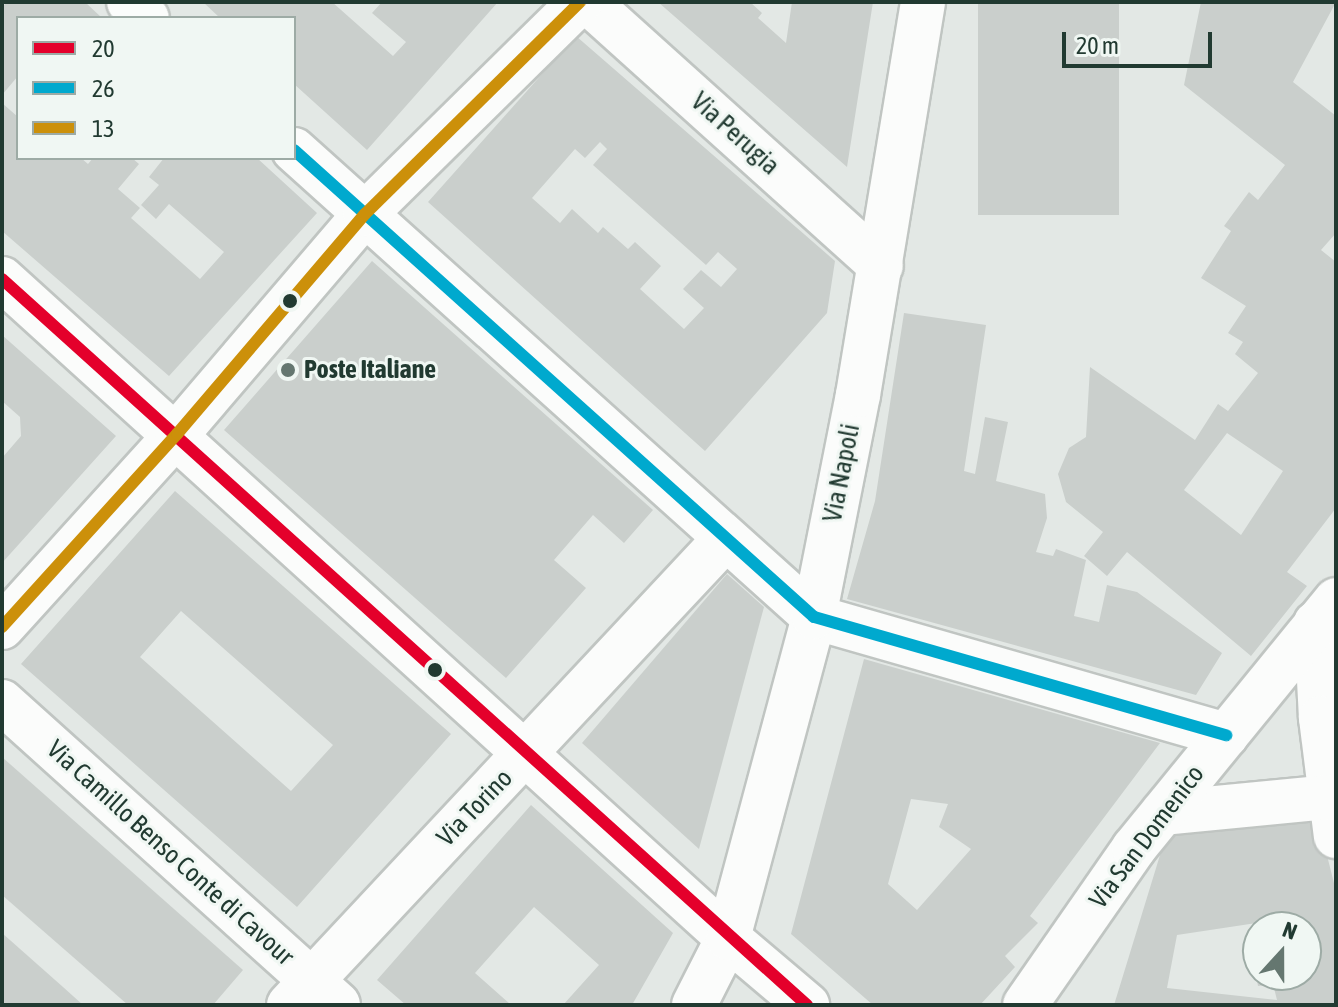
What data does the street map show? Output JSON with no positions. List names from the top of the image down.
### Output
{
  "streets": {
    "street": [
      "Via Perugia",
      "Via Napoli",
      "Via Torino",
      "Via San Domenico",
      "Via Camillo Benso Conte di Cavour"
    ]
  },
  "crossings": [
    ["Via Perugia", "Via Napoli"],
    ["Via Torino", "Via Camillo Benso Conte di Cavour"]
  ],
  "places": ["Poste Italiane"],
  "lines": ["transit line 13", "transit line 26", "transit line 20"],
  "legend": ["20", "26", "13"],
  "scale_bar": "20 m",
  "north": "top"
}
